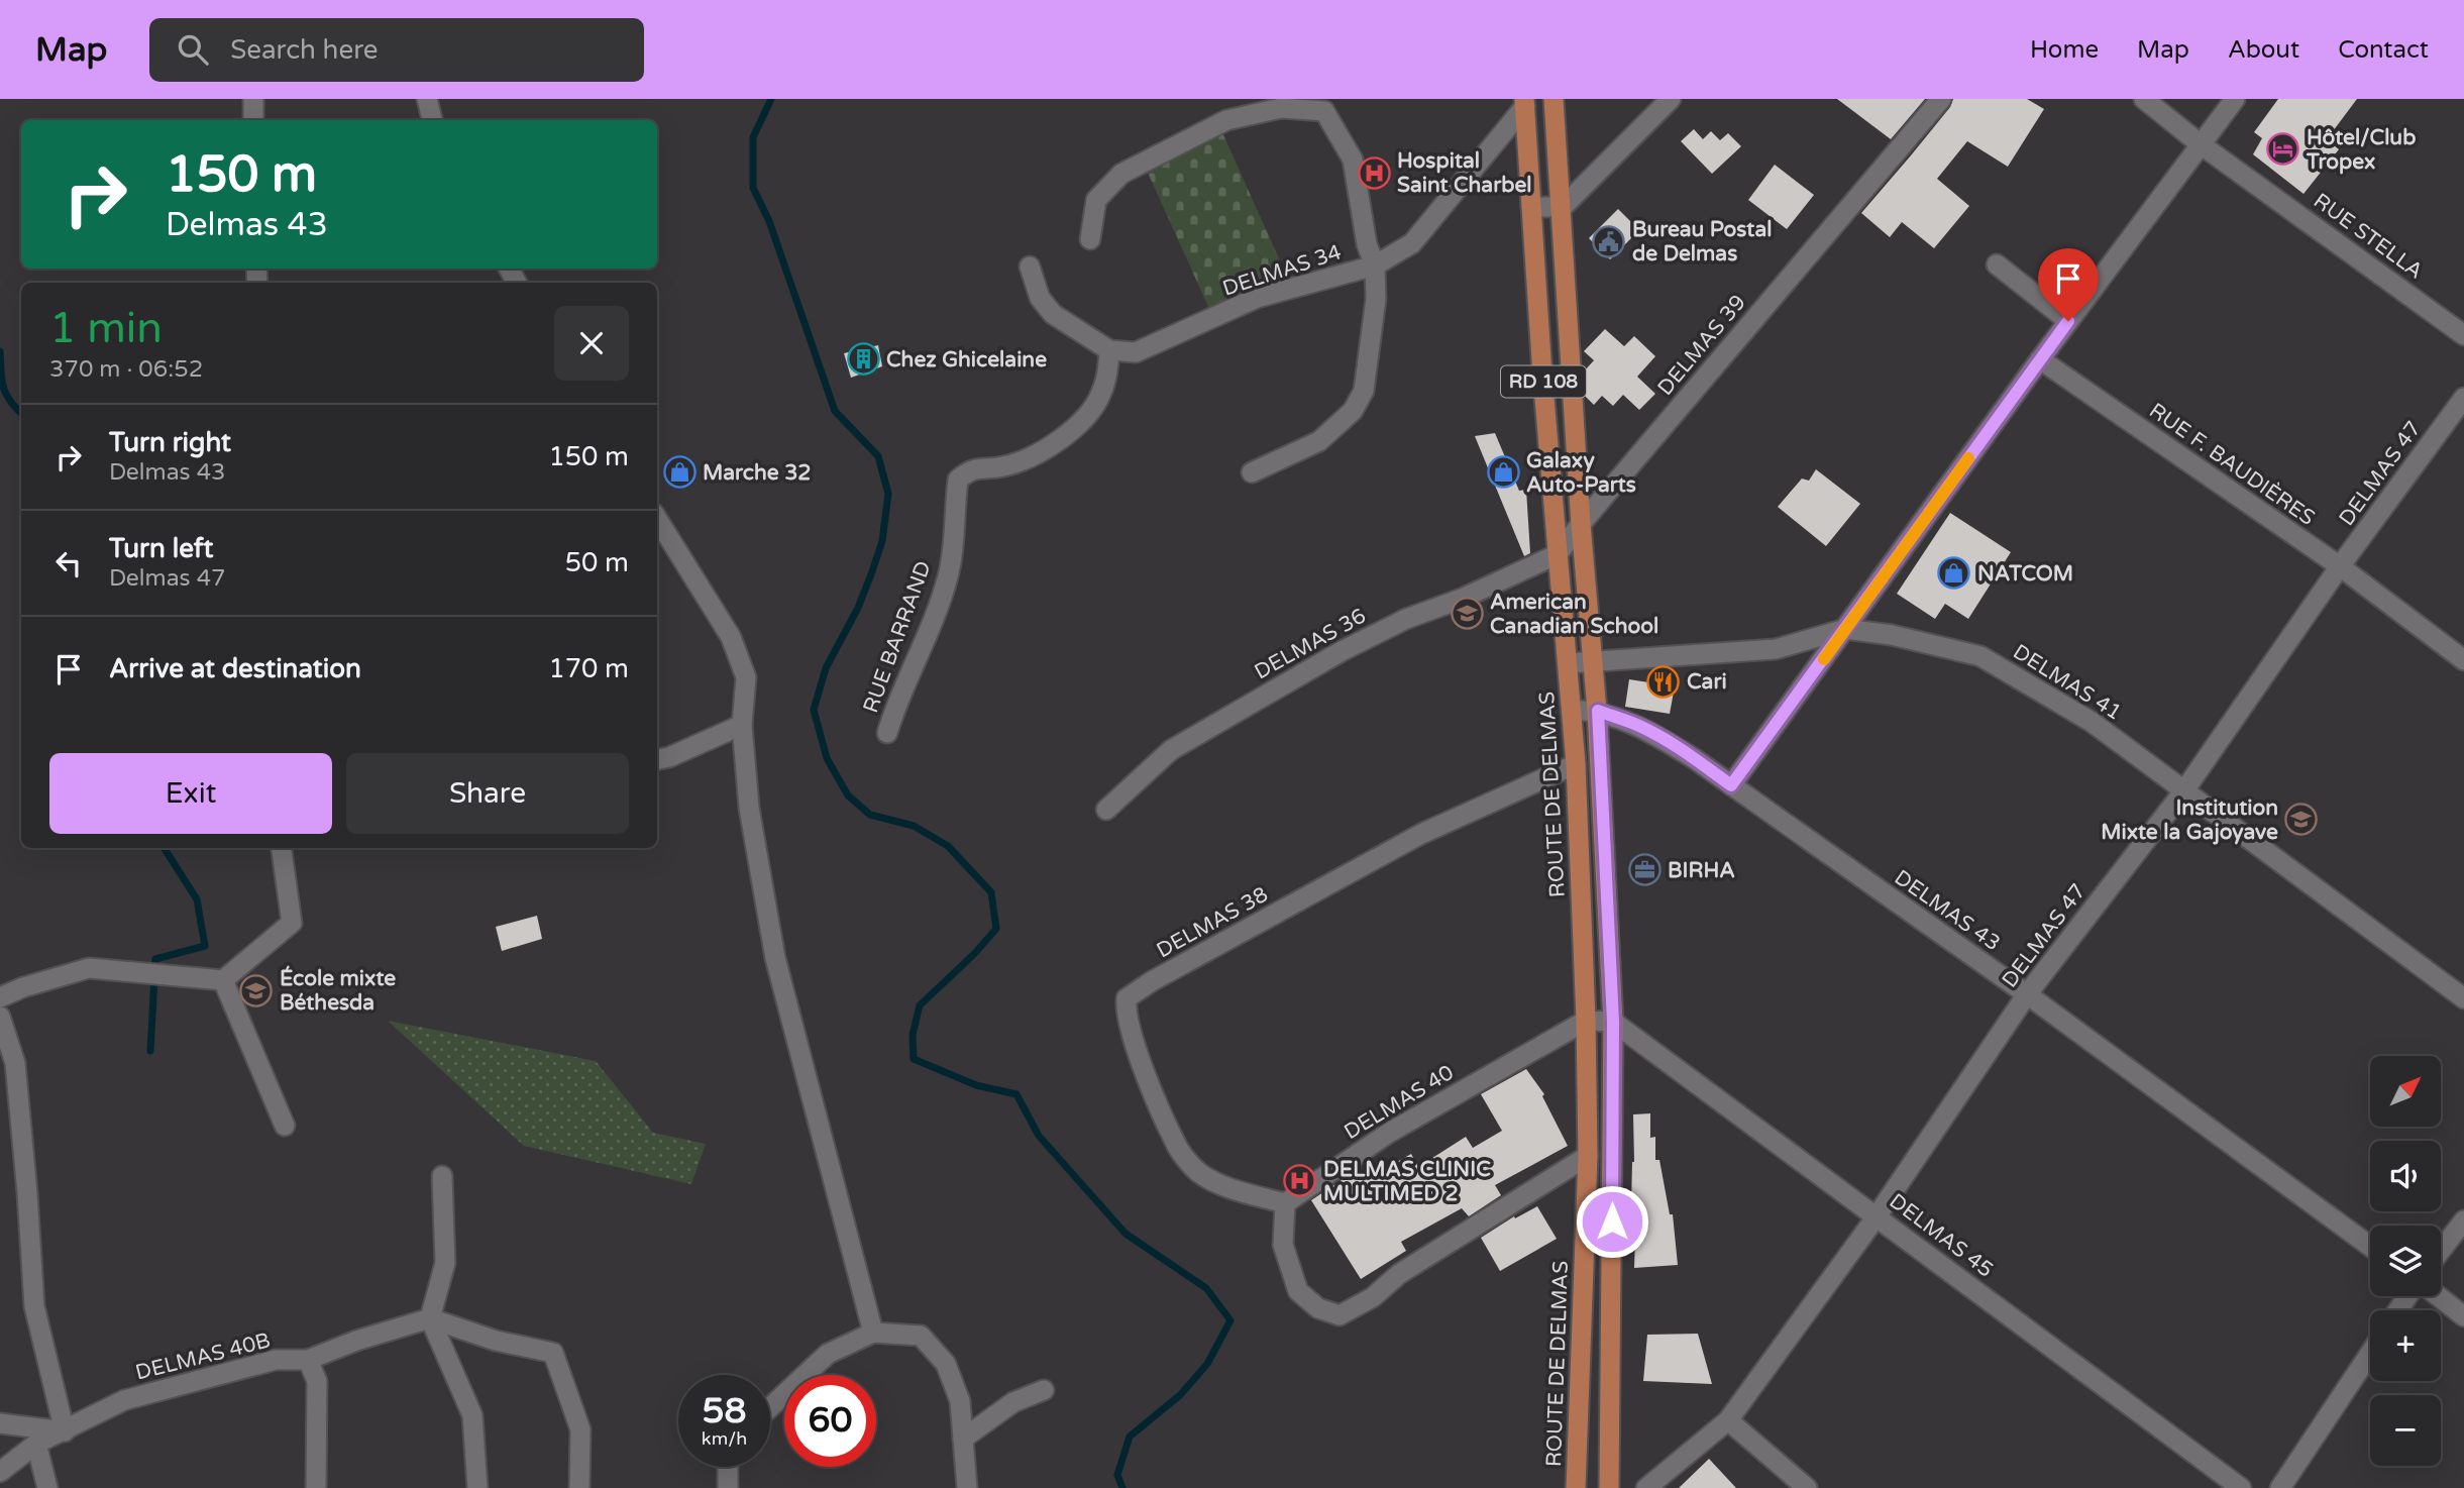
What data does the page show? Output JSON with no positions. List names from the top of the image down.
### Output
{
  "streets": {
    "main road": ["RD 108", "ROUTE DE DELMAS"],
    "street": [
      "RUE STELLA",
      "DELMAS 34",
      "DELMAS 39",
      "RUE F. BAUDIÈRES",
      "DELMAS 47",
      "RUE BARRAND",
      "DELMAS 36",
      "DELMAS 41",
      "DELMAS 43",
      "DELMAS 38",
      "DELMAS 40",
      "DELMAS 45",
      "DELMAS 40B"
    ]
  },
  "crossings": [
    ["DELMAS 34", "RUE BARRAND"],
    ["DELMAS 34", "ROUTE DE DELMAS"],
    ["DELMAS 39", "RD 108"],
    ["DELMAS 39", "DELMAS 36"],
    ["DELMAS 39", "ROUTE DE DELMAS"],
    ["RD 108", "DELMAS 41"],
    ["RD 108", "DELMAS 43"],
    ["RD 108", "DELMAS 45"],
    ["RUE F. BAUDIÈRES", "DELMAS 47"],
    ["DELMAS 47", "DELMAS 41"],
    ["DELMAS 47", "DELMAS 43"],
    ["DELMAS 47", "DELMAS 45"],
    ["DELMAS 36", "ROUTE DE DELMAS"],
    ["DELMAS 41", "ROUTE DE DELMAS"],
    ["ROUTE DE DELMAS", "DELMAS 43"],
    ["ROUTE DE DELMAS", "DELMAS 38"],
    ["ROUTE DE DELMAS", "DELMAS 40"],
    ["DELMAS 38", "DELMAS 40"]
  ],
  "places": {
    "hotel": ["Hôtel/Club Tropex"],
    "hospital": ["Hospital Saint Charbel", "DELMAS CLINIC MULTIMED 2"],
    "public building": ["Bureau Postal de Delmas"],
    "building": ["Chez Ghicelaine"],
    "shop": ["Marche 32", "Galaxy Auto-Parts", "NATCOM"],
    "school or university": ["American Canadian School", "Institution Mixte la Gajoyave", "École mixte Béthesda"],
    "restaurant": ["Cari"],
    "office": ["BIRHA"]
  },
  "north": "top right",
  "page": {
    "header": "Map",
    "search": "Search here",
    "nav": [
      "Home",
      "Map",
      "About",
      "Contact"
    ],
    "turn": ["150 m", "Delmas 43"],
    "heading": ["1 min", "370 m · 06:52"],
    "list": [
      {
        "name": "Turn right",
        "note": "Delmas 43",
        "value": "150 m"
      },
      {
        "name": "Turn left",
        "note": "Delmas 47",
        "value": "50 m"
      },
      {
        "name": "Arrive at destination",
        "value": "170 m"
      }
    ],
    "buttons": ["Exit", "Share"],
    "map_buttons": ["+", "−"],
    "speed": "58 km/h",
    "limit": "60"
  }
}
